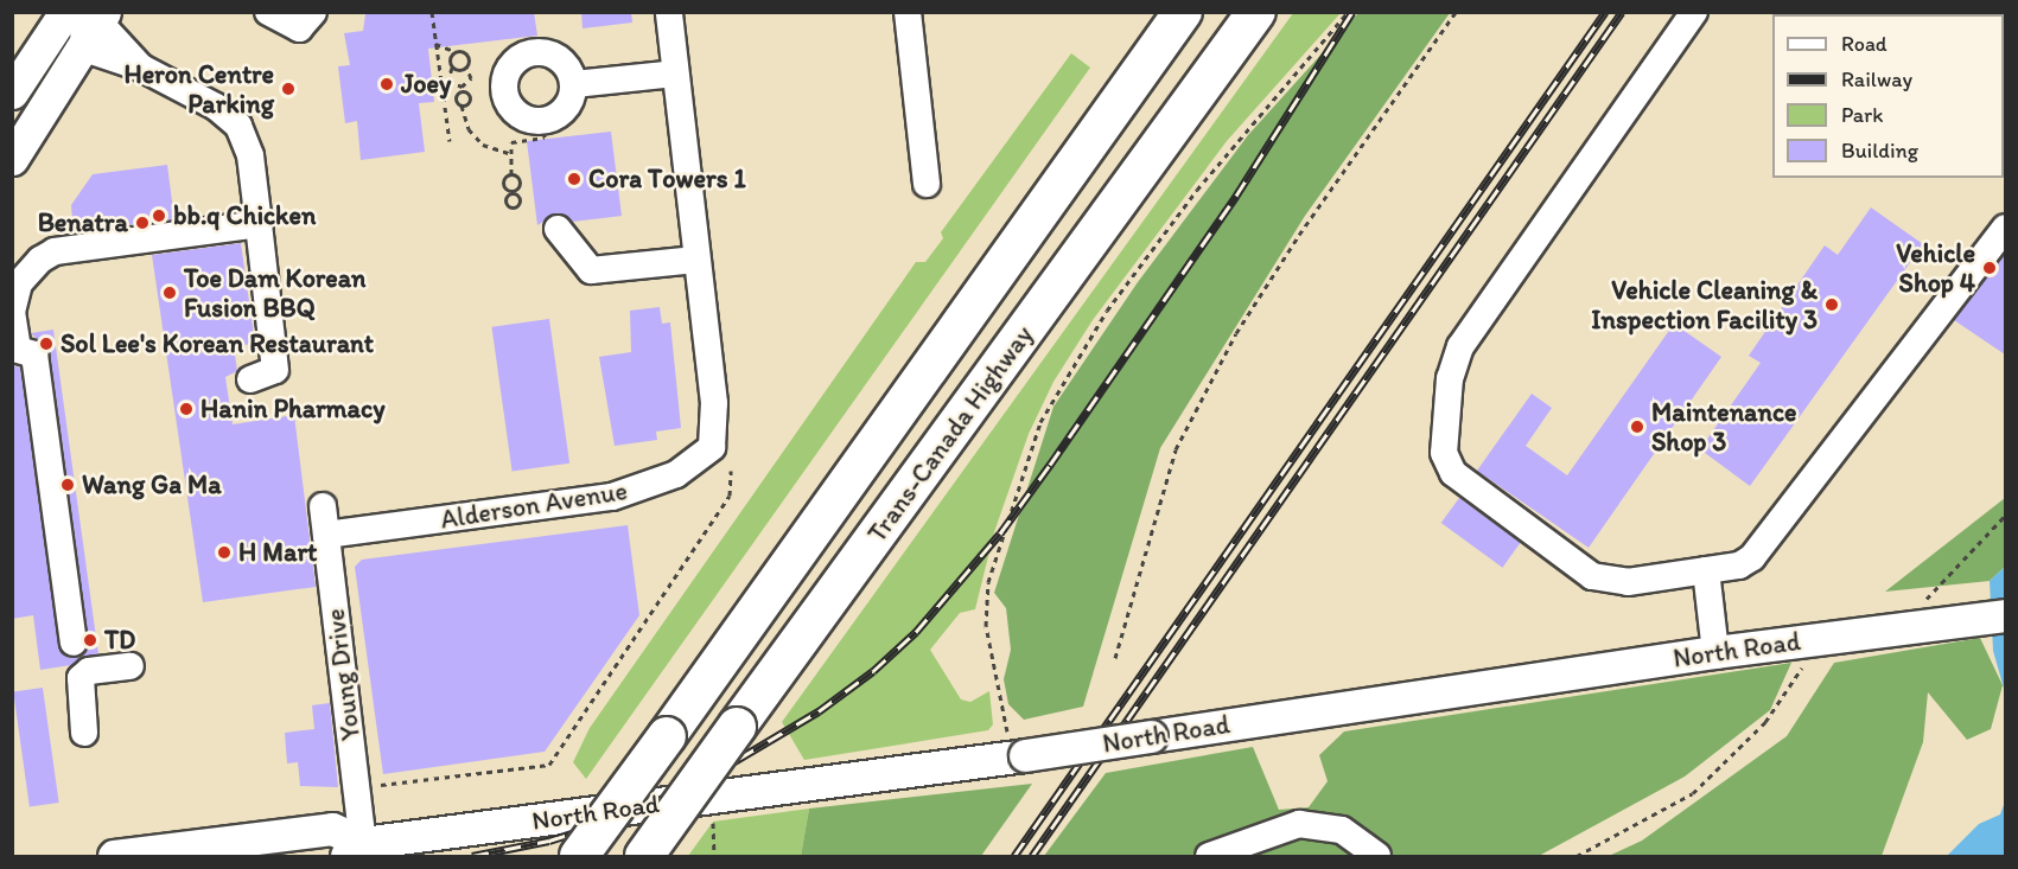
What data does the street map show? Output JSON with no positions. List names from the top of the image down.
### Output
{
  "streets": {
    "highway": ["Trans-Canada Highway"],
    "main road": ["North Road"],
    "street": ["Alderson Avenue", "Young Drive"]
  },
  "crossings": [
    ["Alderson Avenue", "Young Drive"],
    ["North Road", "Young Drive"]
  ],
  "places": [
    "Joey",
    "Heron Centre Parking",
    "Cora Towers 1",
    "bb.q Chicken",
    "Benatra",
    "Vehicle Shop 4",
    "Toe Dam Korean Fusion BBQ",
    "Vehicle Cleaning & Inspection Facility 3",
    "Sol Lee's Korean Restaurant",
    "Hanin Pharmacy",
    "Maintenance Shop 3",
    "Wang Ga Ma",
    "H Mart",
    "TD"
  ],
  "legend": [
    "Road",
    "Railway",
    "Park",
    "Building"
  ]
}
